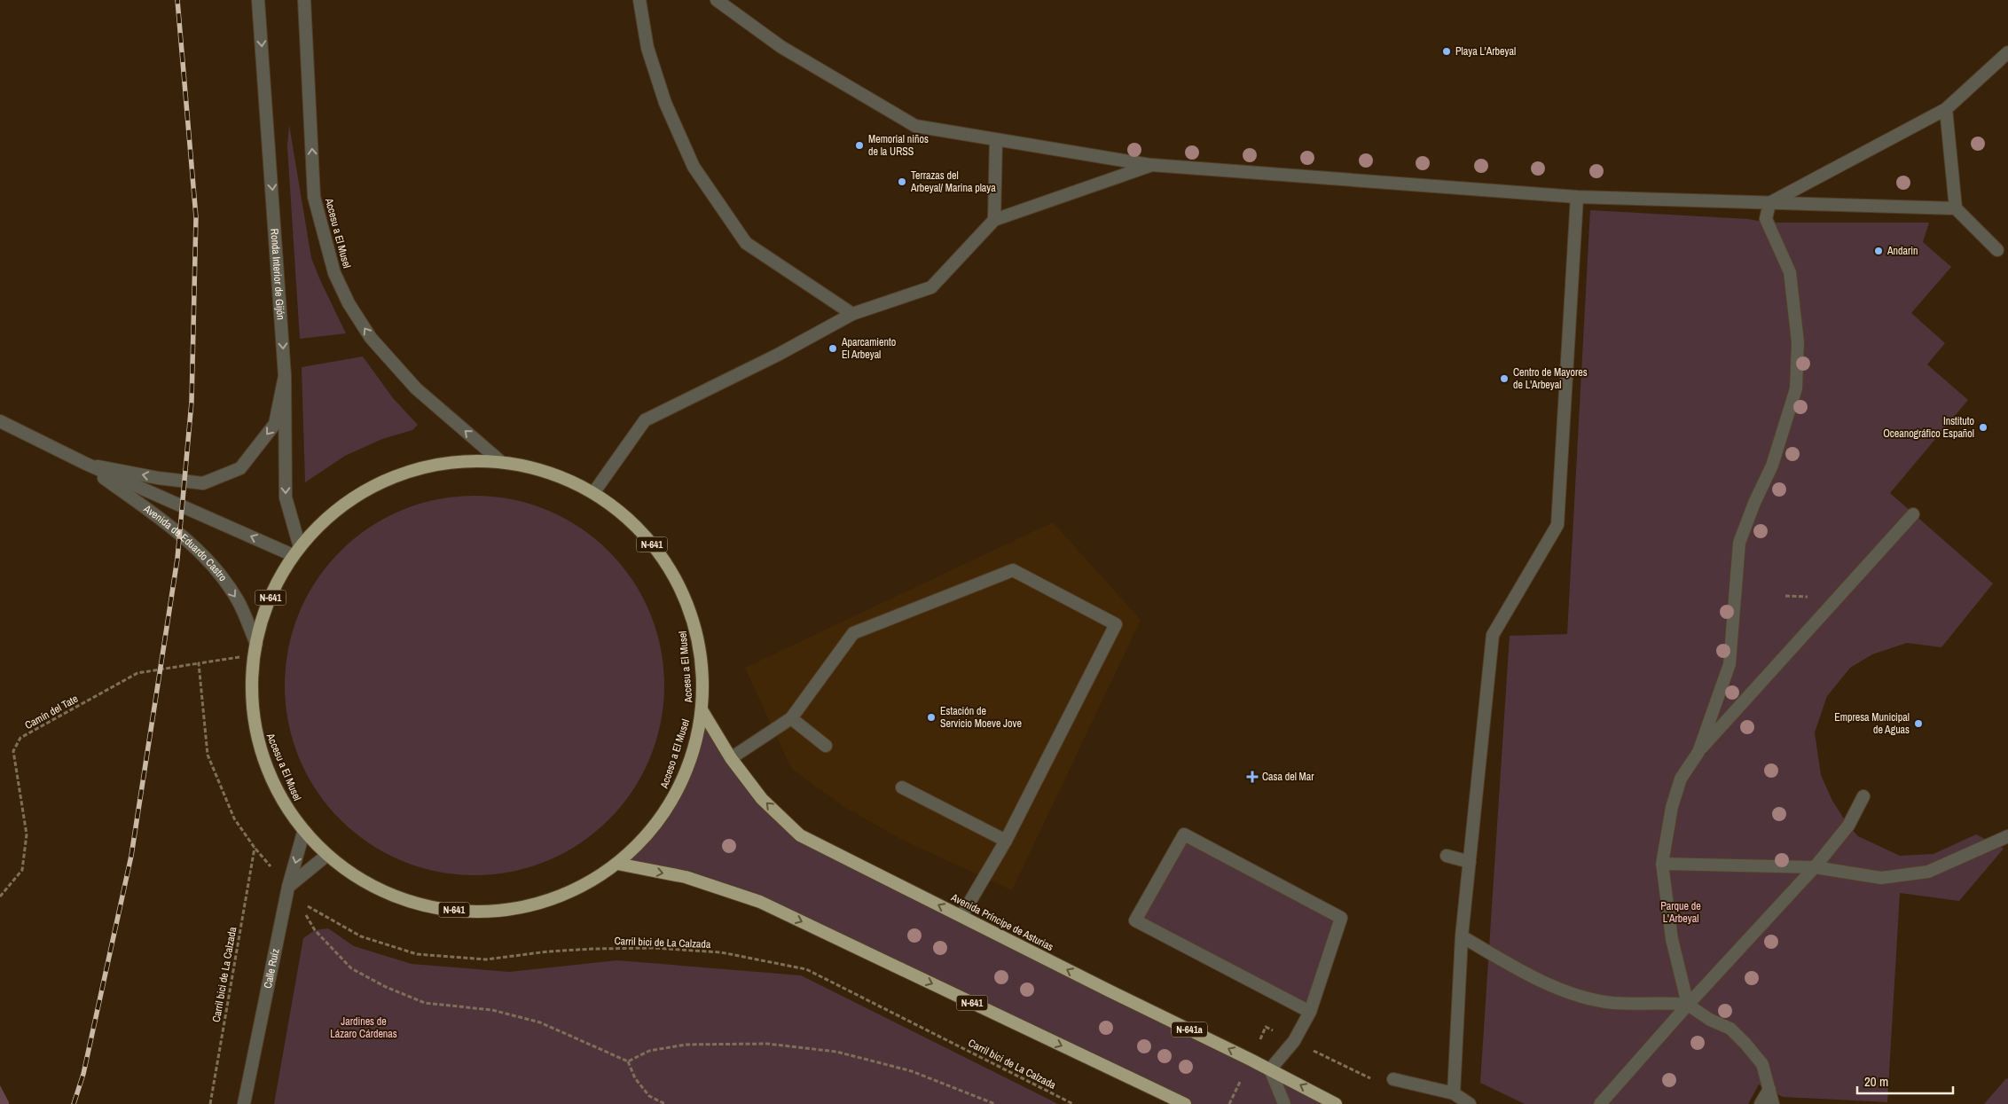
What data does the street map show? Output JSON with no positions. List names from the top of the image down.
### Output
{
  "streets": {
    "highway": [
      "Accesu a El Musel",
      "N-641",
      "Acceso a El Musel",
      "Avenida Príncipe de Asturias",
      "N-641a"
    ],
    "street": ["Ronda Interior de Gijón", "Avenida de Eduardo Castro", "Calle Ruíz"],
    "path": ["Camín del Tate", "Carril bici de La Calzada"]
  },
  "crossings": [
    ["Accesu a El Musel", "Ronda Interior de Gijón"],
    ["Accesu a El Musel", "Avenida de Eduardo Castro"],
    ["Accesu a El Musel", "N-641"],
    ["Accesu a El Musel", "Acceso a El Musel"],
    ["Accesu a El Musel", "Avenida Príncipe de Asturias"],
    ["Accesu a El Musel", "Calle Ruíz"],
    ["Ronda Interior de Gijón", "Avenida de Eduardo Castro"],
    ["N-641", "Acceso a El Musel"],
    ["Camín del Tate", "Carril bici de La Calzada"],
    ["Acceso a El Musel", "Avenida Príncipe de Asturias"],
    ["Carril bici de La Calzada", "Calle Ruíz"]
  ],
  "one_way": ["Ronda Interior de Gijón"],
  "parks": ["Parque de L'Arbeyal", "Jardines de Lázaro Cárdenas"],
  "places": {
    "other": [
      "Playa L'Arbeyal",
      "Memorial niños de la URSS",
      "Terrazas del Arbeyal/ Marina playa",
      "Andarin",
      "Aparcamiento El Arbeyal",
      "Centro de Mayores de L'Arbeyal",
      "Instituto Oceanográfico Español",
      "Estación de Servicio Moeve Jove",
      "Empresa Municipal de Aguas"
    ],
    "health": ["Casa del Mar"]
  },
  "scale_bar": "20 m"
}
